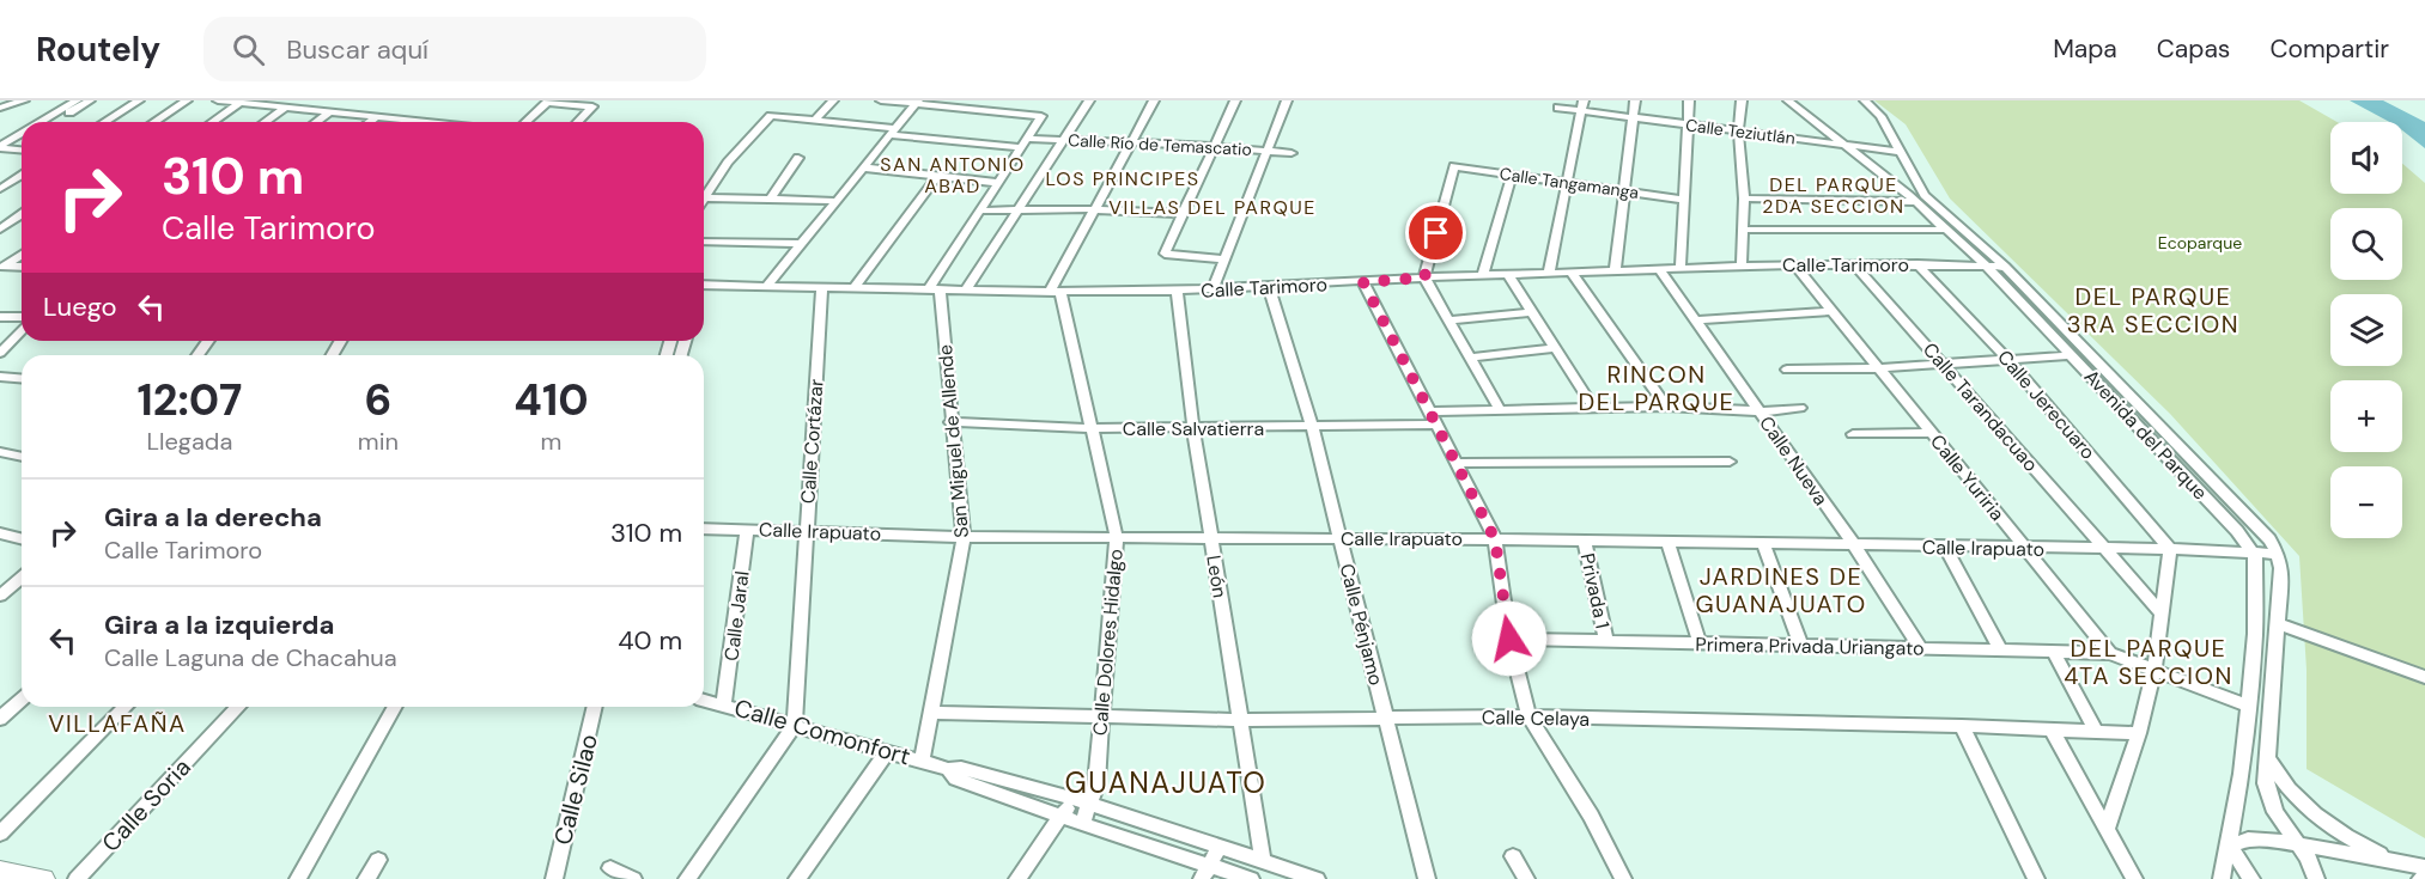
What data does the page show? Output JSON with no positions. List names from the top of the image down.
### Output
{
  "streets": {
    "street": [
      "Calle Teziutlán",
      "Calle Río de Temascatio",
      "Calle Tangamanga",
      "Calle Tarimoro",
      "Calle Jerecuaro",
      "Calle Tarandacuao",
      "Calle Salvatierra",
      "Avenida del Parque",
      "Calle Cortázar",
      "San Miguel de Allende",
      "Calle Nueva",
      "Calle Yuriria",
      "Calle Irapuato",
      "León",
      "Privada 1",
      "Calle Jaral",
      "Calle Pénjamo",
      "Calle Dolores Hidalgo",
      "Primera Privada Uriangato",
      "Calle Celaya",
      "Calle Comonfort",
      "Calle Silao",
      "Calle Soria"
    ]
  },
  "crossings": [
    ["Calle Teziutlán", "Avenida del Parque"],
    ["Calle Tangamanga", "Calle Tarimoro"],
    ["Calle Tarimoro", "Calle Jerecuaro"],
    ["Calle Tarimoro", "Calle Tarandacuao"],
    ["Calle Tarimoro", "Avenida del Parque"],
    ["Calle Tarimoro", "Calle Cortázar"],
    ["Calle Tarimoro", "San Miguel de Allende"],
    ["Calle Tarimoro", "Calle Nueva"],
    ["Calle Tarimoro", "Calle Yuriria"],
    ["Calle Tarimoro", "León"],
    ["Calle Tarimoro", "Calle Pénjamo"],
    ["Calle Tarimoro", "Calle Dolores Hidalgo"],
    ["Calle Jerecuaro", "Calle Irapuato"],
    ["Calle Tarandacuao", "Calle Irapuato"],
    ["Calle Salvatierra", "San Miguel de Allende"],
    ["Calle Salvatierra", "Calle Nueva"],
    ["Calle Salvatierra", "León"],
    ["Calle Salvatierra", "Calle Pénjamo"],
    ["Calle Salvatierra", "Calle Dolores Hidalgo"],
    ["Avenida del Parque", "Calle Irapuato"],
    ["Calle Cortázar", "Calle Irapuato"],
    ["Calle Cortázar", "Calle Comonfort"],
    ["San Miguel de Allende", "Calle Irapuato"],
    ["San Miguel de Allende", "Calle Celaya"],
    ["San Miguel de Allende", "Calle Comonfort"],
    ["Calle Nueva", "Calle Irapuato"],
    ["Calle Nueva", "Primera Privada Uriangato"],
    ["Calle Yuriria", "Calle Irapuato"],
    ["Calle Yuriria", "Primera Privada Uriangato"],
    ["Calle Irapuato", "León"],
    ["Calle Irapuato", "Privada 1"],
    ["Calle Irapuato", "Calle Jaral"],
    ["Calle Irapuato", "Calle Pénjamo"],
    ["Calle Irapuato", "Calle Dolores Hidalgo"],
    ["León", "Calle Celaya"],
    ["León", "Calle Comonfort"],
    ["Privada 1", "Primera Privada Uriangato"],
    ["Calle Jaral", "Calle Comonfort"],
    ["Calle Pénjamo", "Calle Celaya"],
    ["Calle Dolores Hidalgo", "Calle Celaya"],
    ["Calle Dolores Hidalgo", "Calle Comonfort"]
  ],
  "districts": [
    "SAN ANTONIO ABAD",
    "LOS PRINCIPES",
    "DEL PARQUE 2DA SECCION",
    "VILLAS DEL PARQUE",
    "DEL PARQUE 3RA SECCION",
    "RINCON DEL PARQUE",
    "JARDINES DE GUANAJUATO",
    "DEL PARQUE 4TA SECCION",
    "VILLAFAÑA",
    "GUANAJUATO"
  ],
  "parks": ["Ecoparque"],
  "page": {
    "header": "Routely",
    "search": "Buscar aquí",
    "nav": ["Mapa", "Capas", "Compartir"],
    "map_buttons": ["+", "−"],
    "turn": ["310 m", "Calle Tarimoro"],
    "then": "Luego",
    "eta": [
      "12:07",
      "Llegada",
      "6",
      "min",
      "410",
      "m"
    ],
    "list": [
      {
        "name": "Gira a la derecha",
        "note": "Calle Tarimoro",
        "value": "310 m"
      },
      {
        "name": "Gira a la izquierda",
        "note": "Calle Laguna de Chacahua",
        "value": "40 m"
      }
    ]
  }
}
